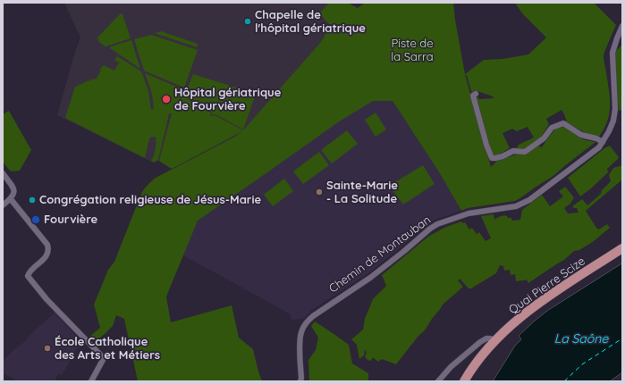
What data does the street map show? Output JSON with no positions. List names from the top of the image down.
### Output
{
  "streets": {
    "main road": ["Quai Pierre Scize"],
    "street": ["Chemin de Montauban"]
  },
  "water": ["La Saône"],
  "parks": ["Piste de la Sarra"],
  "places": [
    "Chapelle de l'hôpital gériatrique",
    "Hôpital gériatrique de Fourvière",
    "Sainte-Marie - La Solitude",
    "Congrégation religieuse de Jésus-Marie",
    "Fourvière",
    "École Catholique des Arts et Métiers"
  ]
}
